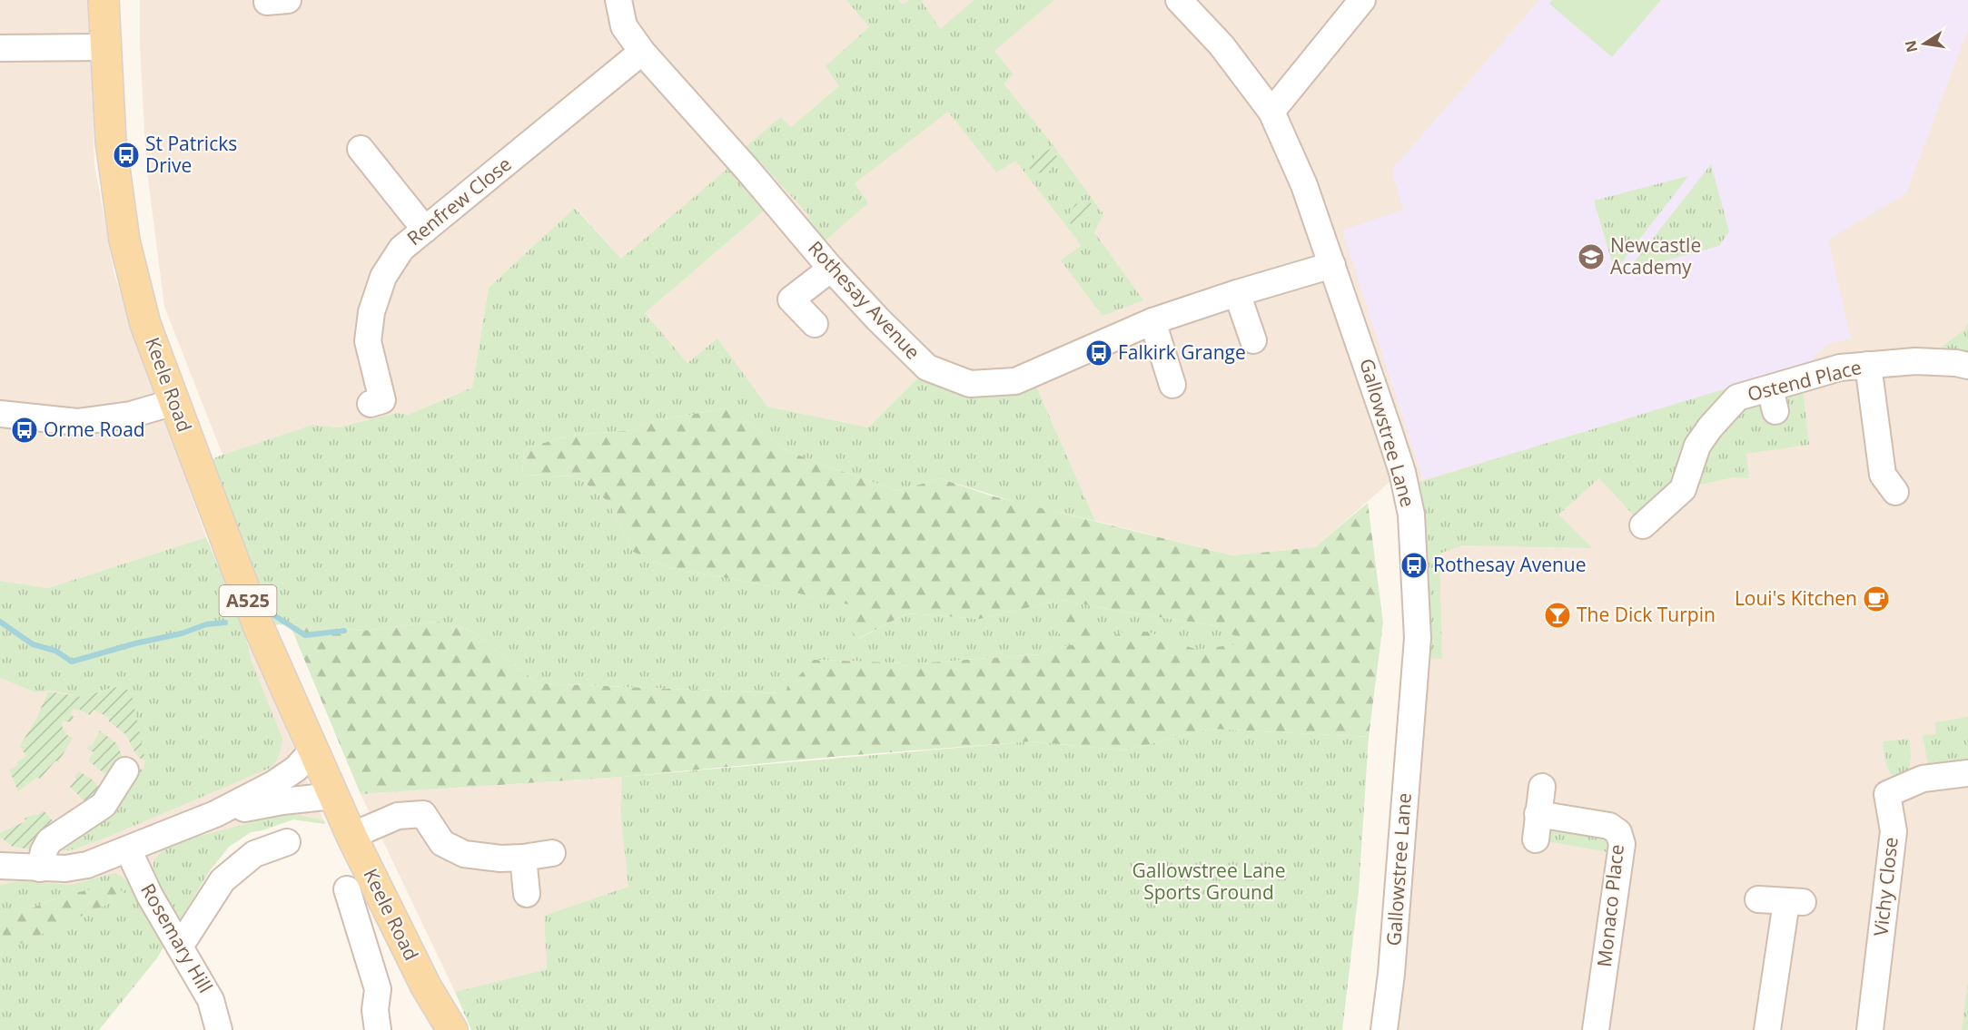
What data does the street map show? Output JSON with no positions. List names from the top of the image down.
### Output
{
  "streets": {
    "main road": ["Keele Road", "A525"],
    "street": [
      "Renfrew Close",
      "Rothesay Avenue",
      "Ostend Place",
      "Gallowstree Lane",
      "Vichy Close",
      "Monaco Place",
      "Rosemary Hill"
    ]
  },
  "crossings": [
    ["Renfrew Close", "Rothesay Avenue"],
    ["Rothesay Avenue", "Gallowstree Lane"]
  ],
  "parks": ["Gallowstree Lane Sports Ground"],
  "places": {
    "bus stop": [
      "St Patricks Drive",
      "Falkirk Grange",
      "Orme Road",
      "Rothesay Avenue"
    ],
    "school or university": ["Newcastle Academy"],
    "cafe": ["Loui's Kitchen"],
    "bar": ["The Dick Turpin"]
  },
  "north": "left"
}
